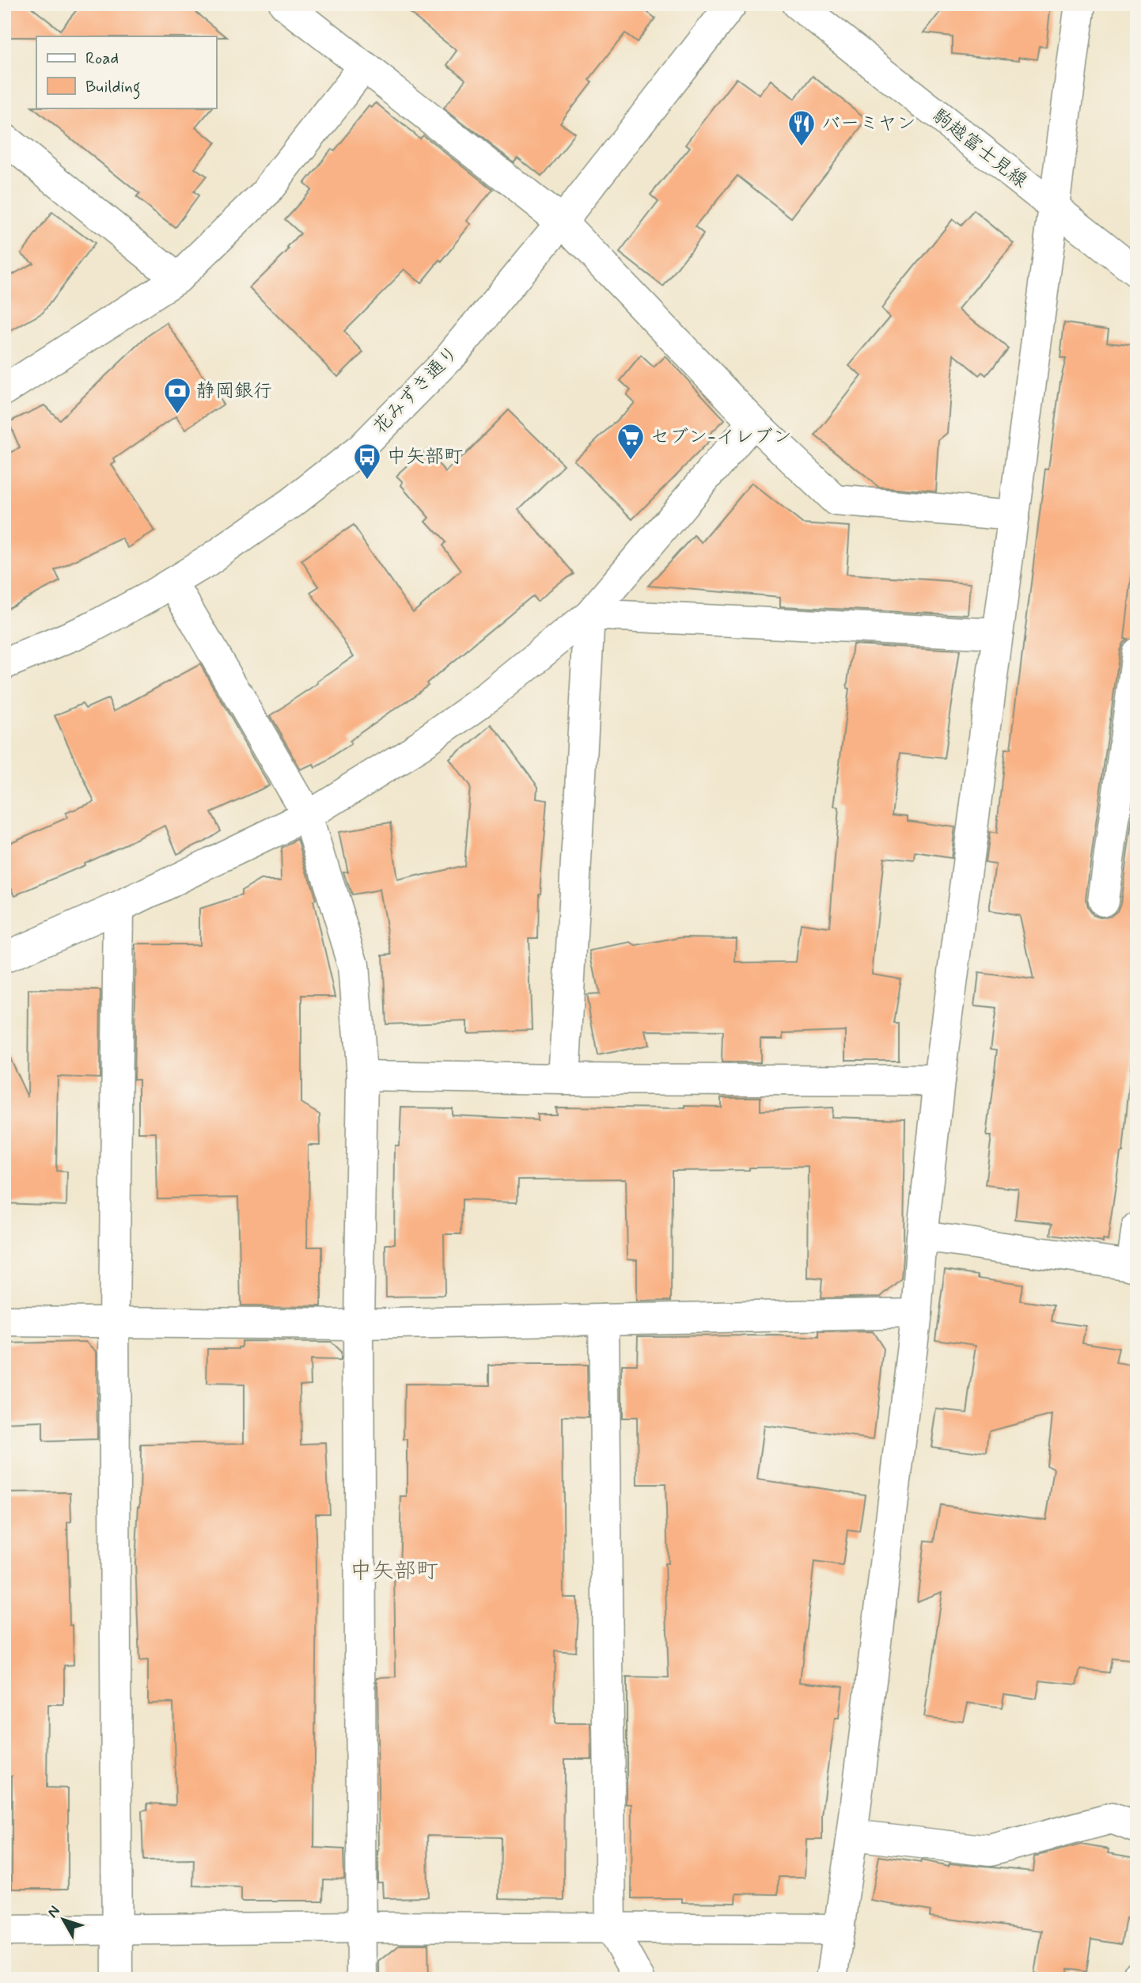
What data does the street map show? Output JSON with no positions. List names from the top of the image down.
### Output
{
  "streets": {
    "street": ["駒越富士見線", "花みずき通り"]
  },
  "districts": ["中矢部町"],
  "places": {
    "restaurant": ["バーミヤン"],
    "bank": ["静岡銀行"],
    "supermarket": ["セブン-イレブン"],
    "bus stop": ["中矢部町"]
  },
  "legend": ["Road", "Building"],
  "north": "top left"
}
